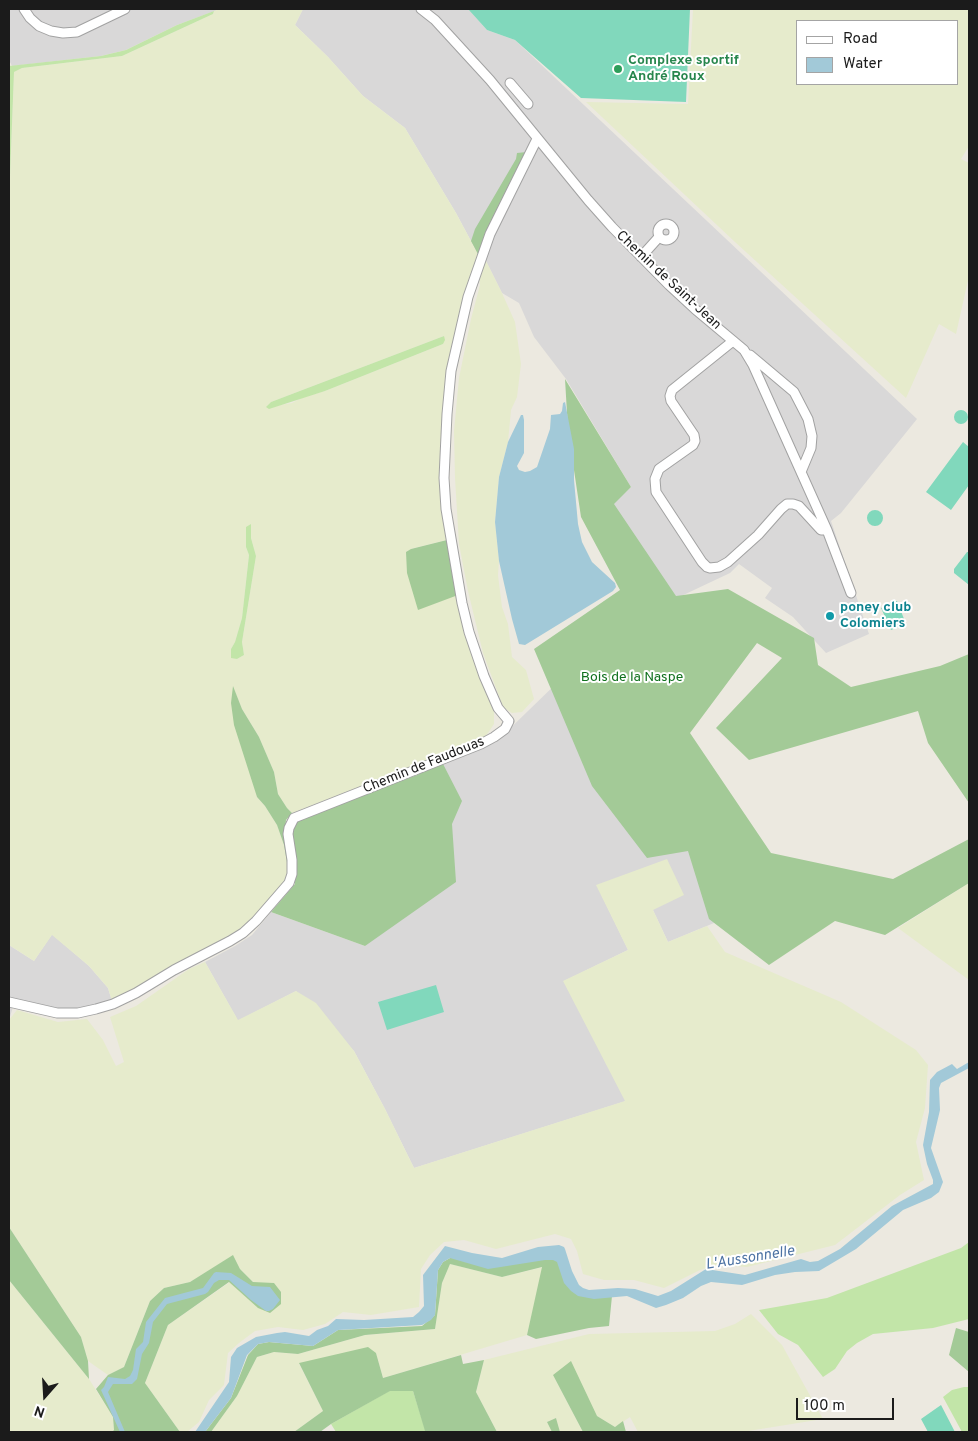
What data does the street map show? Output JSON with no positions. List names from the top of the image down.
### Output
{
  "streets": {
    "street": ["Chemin de Saint-Jean", "Chemin de Faudouas"]
  },
  "crossings": [
    ["Chemin de Saint-Jean", "Chemin de Faudouas"]
  ],
  "water": ["L'Aussonnelle"],
  "parks": ["Bois de la Naspe"],
  "places": ["Complexe sportif André Roux", "poney club Colomiers"],
  "legend": ["Road", "Water"],
  "scale_bar": "100 m",
  "north": "bottom"
}
